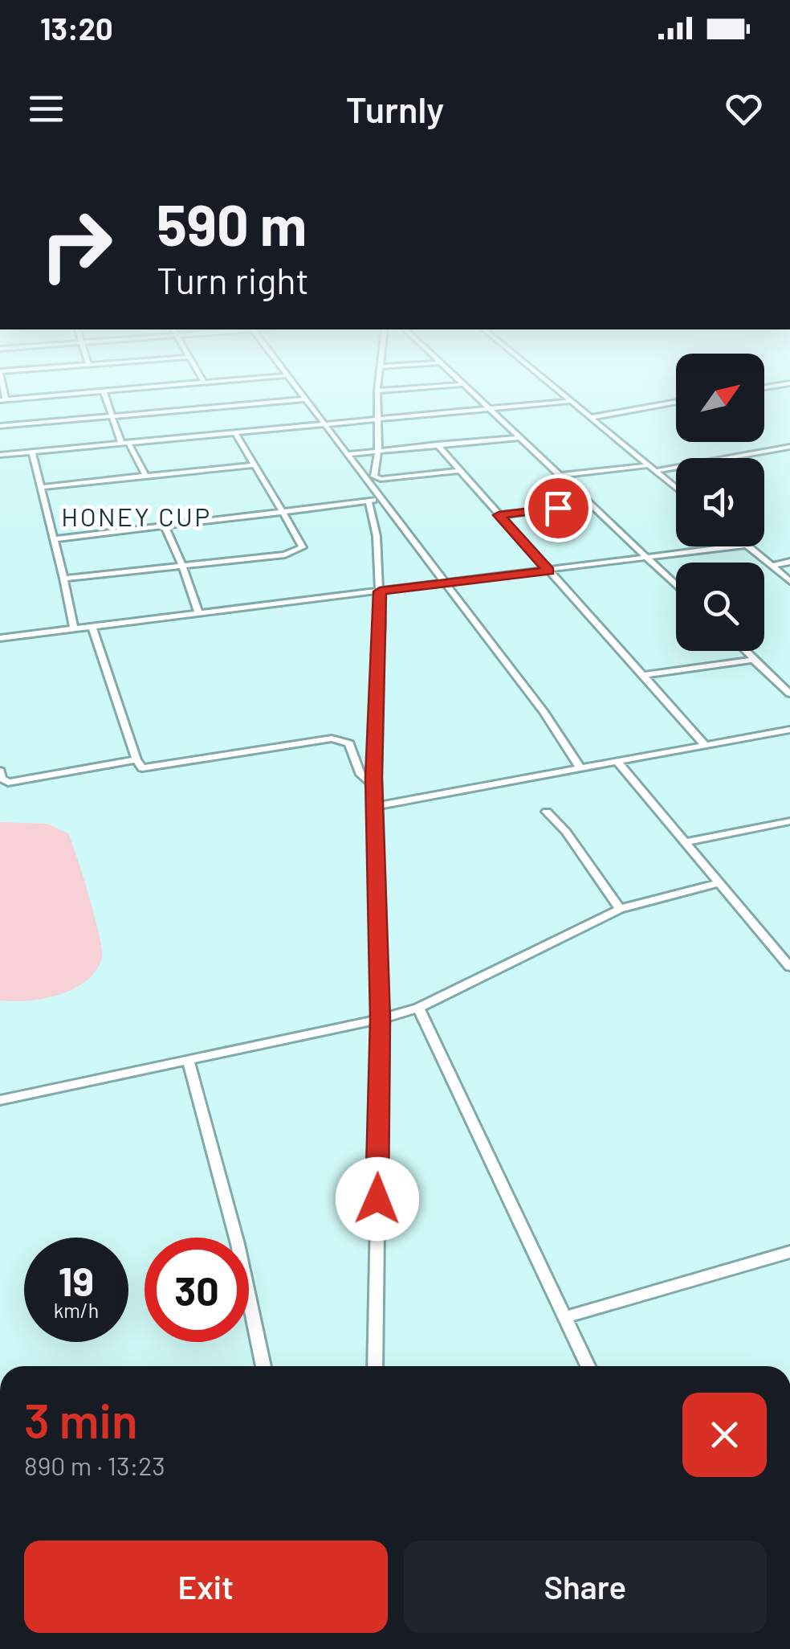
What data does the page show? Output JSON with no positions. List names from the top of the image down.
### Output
{
  "districts": ["HONEY CUP"],
  "north": "top right",
  "page": {
    "status": "13:20",
    "header": "Turnly",
    "turn": ["590 m", "Turn right"],
    "speed": "19 km/h",
    "limit": "30",
    "heading": ["3 min", "890 m · 13:23"],
    "buttons": ["Exit", "Share"]
  }
}
